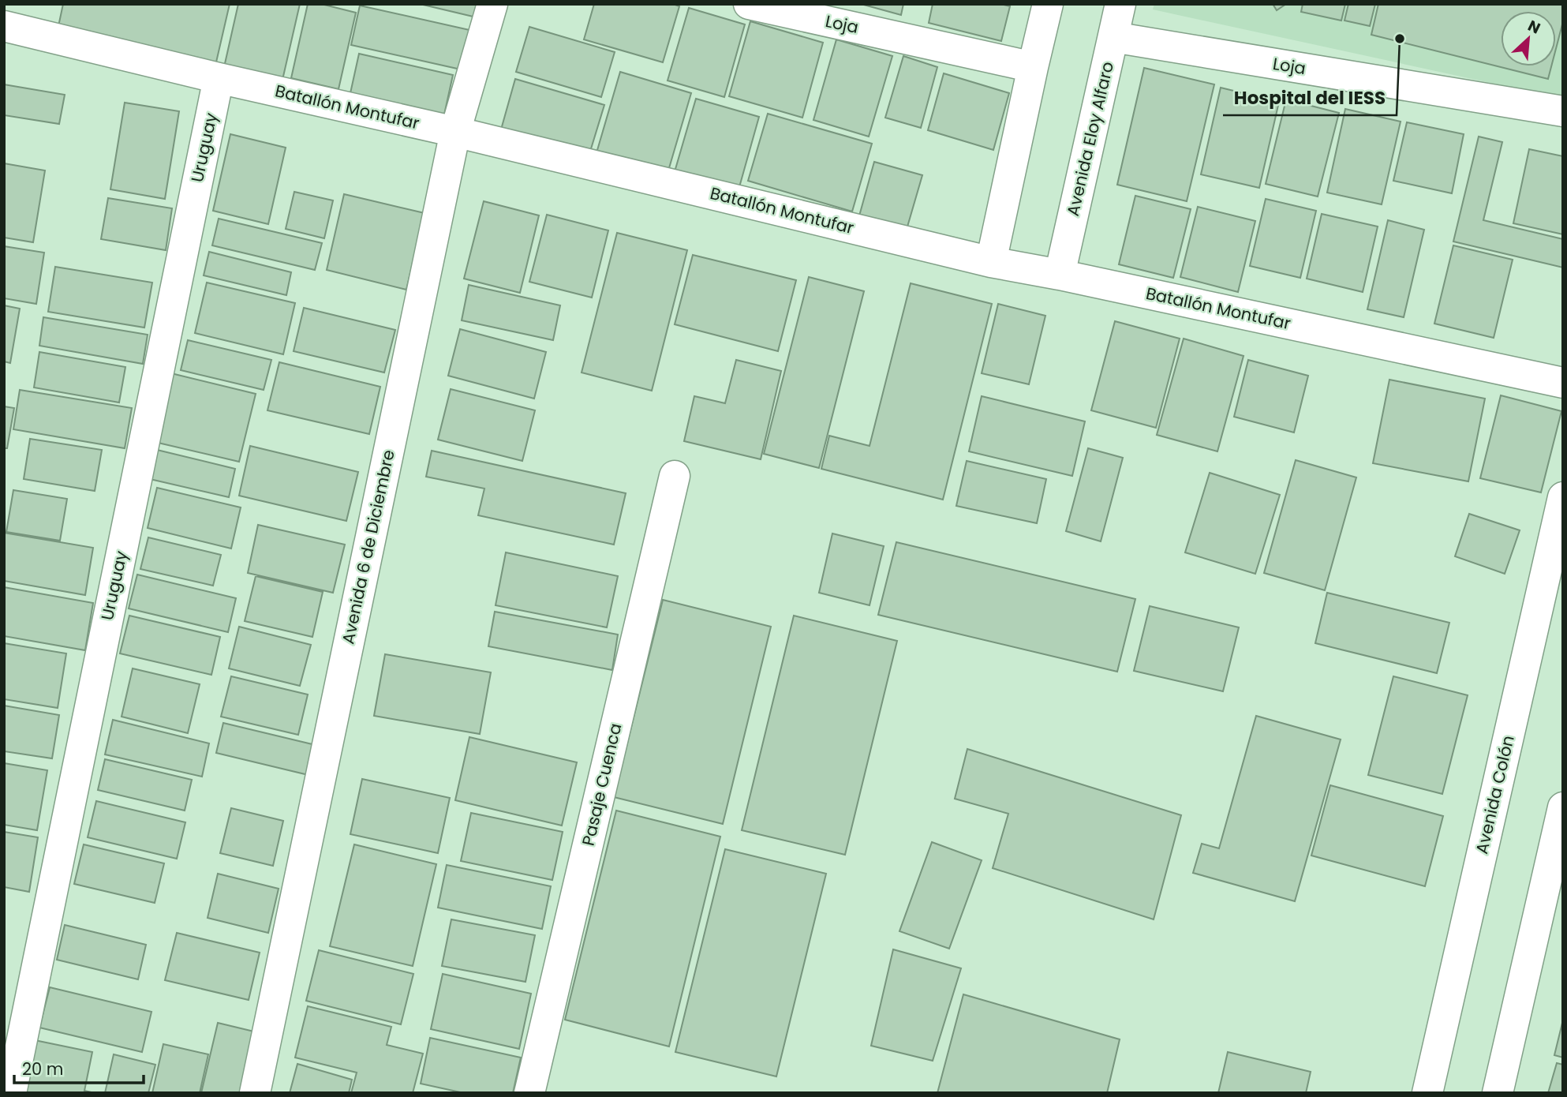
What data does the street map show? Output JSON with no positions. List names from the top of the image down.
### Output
{
  "streets": {
    "street": [
      "Loja",
      "Batallón Montufar",
      "Avenida Eloy Alfaro",
      "Uruguay",
      "Avenida 6 de Diciembre",
      "Pasaje Cuenca",
      "Avenida Colón"
    ]
  },
  "crossings": [
    ["Loja", "Avenida Eloy Alfaro"],
    ["Batallón Montufar", "Avenida Eloy Alfaro"],
    ["Batallón Montufar", "Uruguay"],
    ["Batallón Montufar", "Avenida 6 de Diciembre"]
  ],
  "places": ["Hospital del IESS"],
  "scale_bar": "20 m",
  "north": "top right"
}
